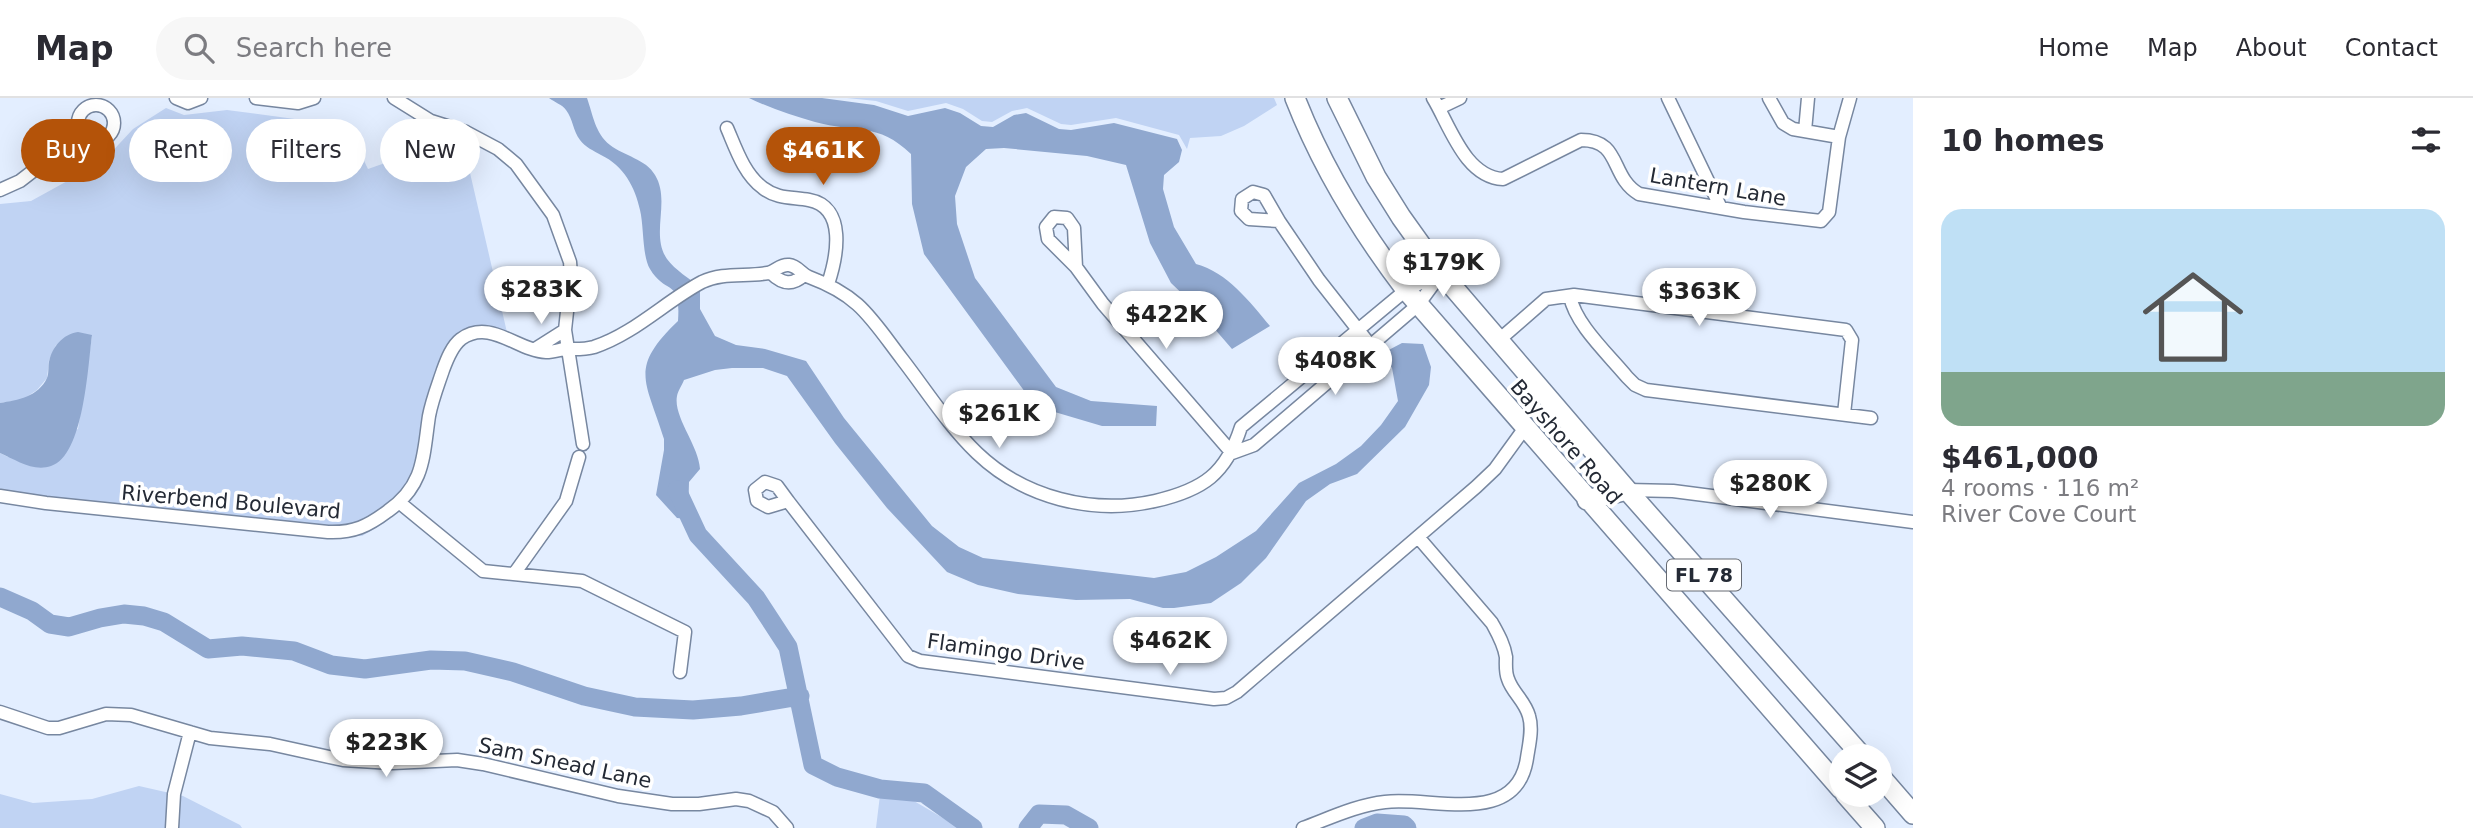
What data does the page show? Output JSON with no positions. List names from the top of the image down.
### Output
{
  "streets": {
    "main road": ["Bayshore Road", "FL 78"],
    "street": [
      "Lantern Lane",
      "Riverbend Boulevard",
      "Flamingo Drive",
      "Sam Snead Lane"
    ]
  },
  "crossings": [
    ["Bayshore Road", "Flamingo Drive"]
  ],
  "page": {
    "header": "Map",
    "search": "Search here",
    "nav": [
      "Home",
      "Map",
      "About",
      "Contact"
    ],
    "heading": "10 homes",
    "chip": [
      "Buy",
      "Rent",
      "Filters",
      "New"
    ],
    "price": [
      "$461K",
      "$179K",
      "$283K",
      "$363K",
      "$422K",
      "$408K",
      "$261K",
      "$280K",
      "$462K",
      "$223K"
    ],
    "list": [
      {
        "name": "$461,000",
        "note": "4 rooms · 116 m² · River Cove Court"
      }
    ]
  }
}
